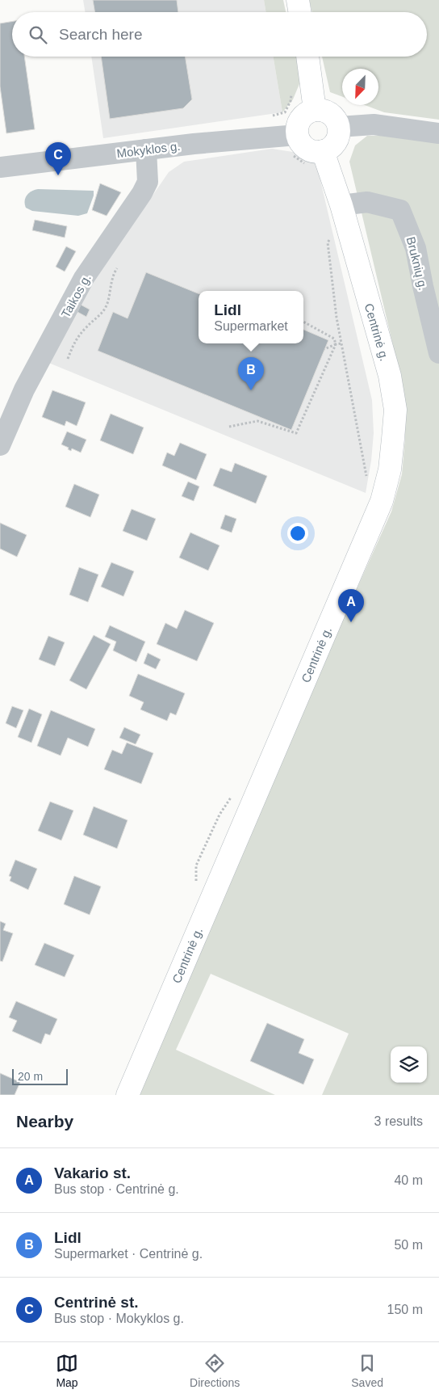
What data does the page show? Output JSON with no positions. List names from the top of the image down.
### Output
{
  "streets": {
    "main road": ["Centrinė g."],
    "street": ["Mokyklos g.", "Bruknių g.", "Taikos g."]
  },
  "crossings": [
    ["Mokyklos g.", "Taikos g."],
    ["Bruknių g.", "Centrinė g."]
  ],
  "scale_bar": "20 m",
  "north": "bottom left",
  "page": {
    "search": "Search here",
    "pins": ["C", "B", "A"],
    "popup": ["Lidl", "Supermarket"],
    "scale": "20 m",
    "heading": ["Nearby", "3 results"],
    "list": [
      {
        "mark": "A",
        "name": "Vakario st.",
        "note": "Bus stop · Centrinė g.",
        "value": "40 m"
      },
      {
        "mark": "B",
        "name": "Lidl",
        "note": "Supermarket · Centrinė g.",
        "value": "50 m"
      },
      {
        "mark": "C",
        "name": "Centrinė st.",
        "note": "Bus stop · Mokyklos g.",
        "value": "150 m"
      }
    ],
    "nav": ["Map", "Directions", "Saved"]
  }
}
